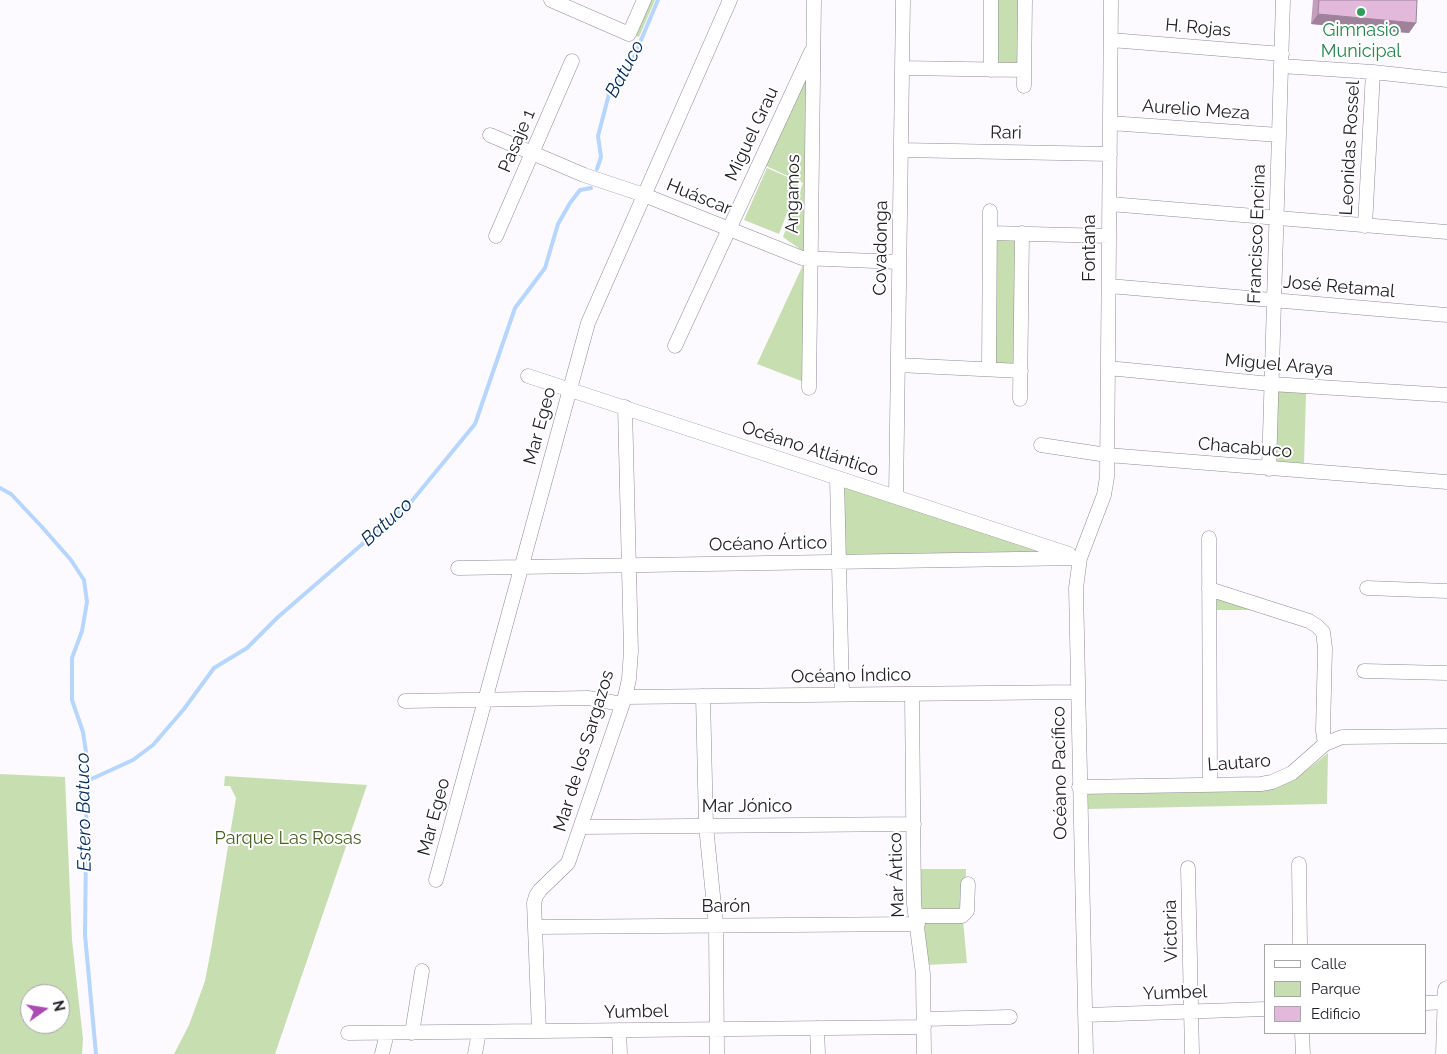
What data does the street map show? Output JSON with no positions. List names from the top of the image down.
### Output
{
  "streets": {
    "street": [
      "H. Rojas",
      "Aurelio Meza",
      "Rari",
      "Miguel Grau",
      "Pasaje 1",
      "Leonidas Rossel",
      "Angamos",
      "Huáscar",
      "Francisco Encina",
      "Covadonga",
      "Fontana",
      "José Retamal",
      "Miguel Araya",
      "Mar Egeo",
      "Chacabuco",
      "Océano Atlántico",
      "Océano Ártico",
      "Océano Índico",
      "Mar de los Sargazos",
      "Lautaro",
      "Océano Pacífico",
      "Mar Jónico",
      "Mar Ártico",
      "Barón",
      "Victoria",
      "Yumbel"
    ]
  },
  "crossings": [
    ["H. Rojas", "Leonidas Rossel"],
    ["H. Rojas", "Francisco Encina"],
    ["H. Rojas", "Fontana"],
    ["Aurelio Meza", "Francisco Encina"],
    ["Aurelio Meza", "Fontana"],
    ["Rari", "Covadonga"],
    ["Rari", "Fontana"],
    ["Miguel Grau", "Angamos"],
    ["Miguel Grau", "Huáscar"],
    ["Pasaje 1", "Huáscar"],
    ["Angamos", "Huáscar"],
    ["Huáscar", "Covadonga"],
    ["Huáscar", "Mar Egeo"],
    ["Francisco Encina", "José Retamal"],
    ["Francisco Encina", "Miguel Araya"],
    ["Francisco Encina", "Chacabuco"],
    ["Covadonga", "Océano Atlántico"],
    ["Fontana", "José Retamal"],
    ["Fontana", "Miguel Araya"],
    ["Fontana", "Chacabuco"],
    ["Fontana", "Océano Pacífico"],
    ["Mar Egeo", "Océano Atlántico"],
    ["Mar Egeo", "Océano Ártico"],
    ["Mar Egeo", "Océano Índico"],
    ["Océano Atlántico", "Océano Ártico"],
    ["Océano Atlántico", "Mar de los Sargazos"],
    ["Océano Atlántico", "Océano Pacífico"],
    ["Océano Ártico", "Mar de los Sargazos"],
    ["Océano Ártico", "Océano Pacífico"],
    ["Océano Índico", "Mar de los Sargazos"],
    ["Océano Índico", "Océano Pacífico"],
    ["Océano Índico", "Mar Ártico"],
    ["Mar de los Sargazos", "Mar Jónico"],
    ["Mar de los Sargazos", "Barón"],
    ["Mar de los Sargazos", "Yumbel"],
    ["Lautaro", "Océano Pacífico"],
    ["Océano Pacífico", "Yumbel"],
    ["Mar Jónico", "Mar Ártico"],
    ["Mar Ártico", "Barón"],
    ["Mar Ártico", "Yumbel"],
    ["Victoria", "Yumbel"]
  ],
  "water": ["Batuco", "Estero Batuco"],
  "parks": ["Parque Las Rosas"],
  "places": ["Gimnasio Municipal"],
  "legend": ["Calle", "Parque", "Edificio"],
  "north": "right"
}
